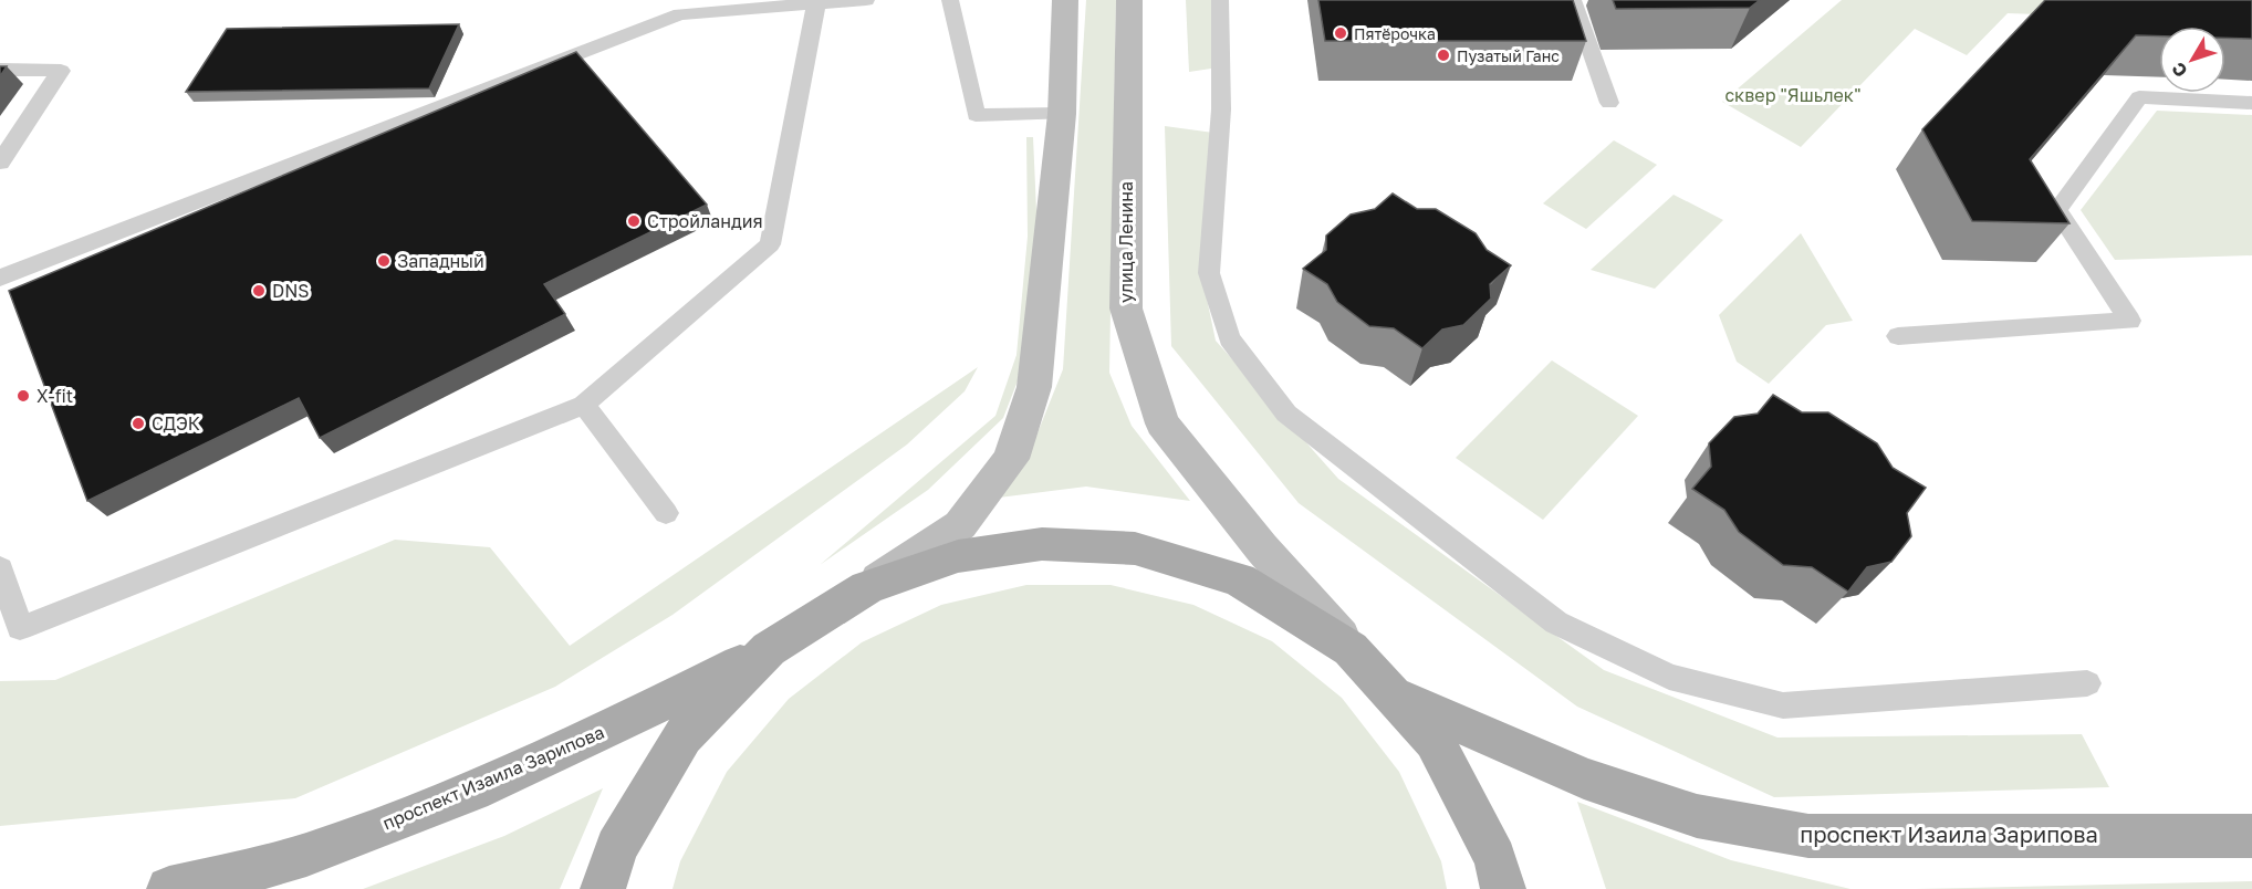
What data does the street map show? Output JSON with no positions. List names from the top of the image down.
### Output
{
  "streets": {
    "main road": ["улица Ленина", "проспект Изаила Зарипова"]
  },
  "parks": ["сквер \"Яшьлек\""],
  "places": [
    "Пятёрочка",
    "Пузатый Ганс",
    "Стройландия",
    "Западный",
    "DNS",
    "X-fit",
    "СДЭК"
  ],
  "north": "bottom left"
}
